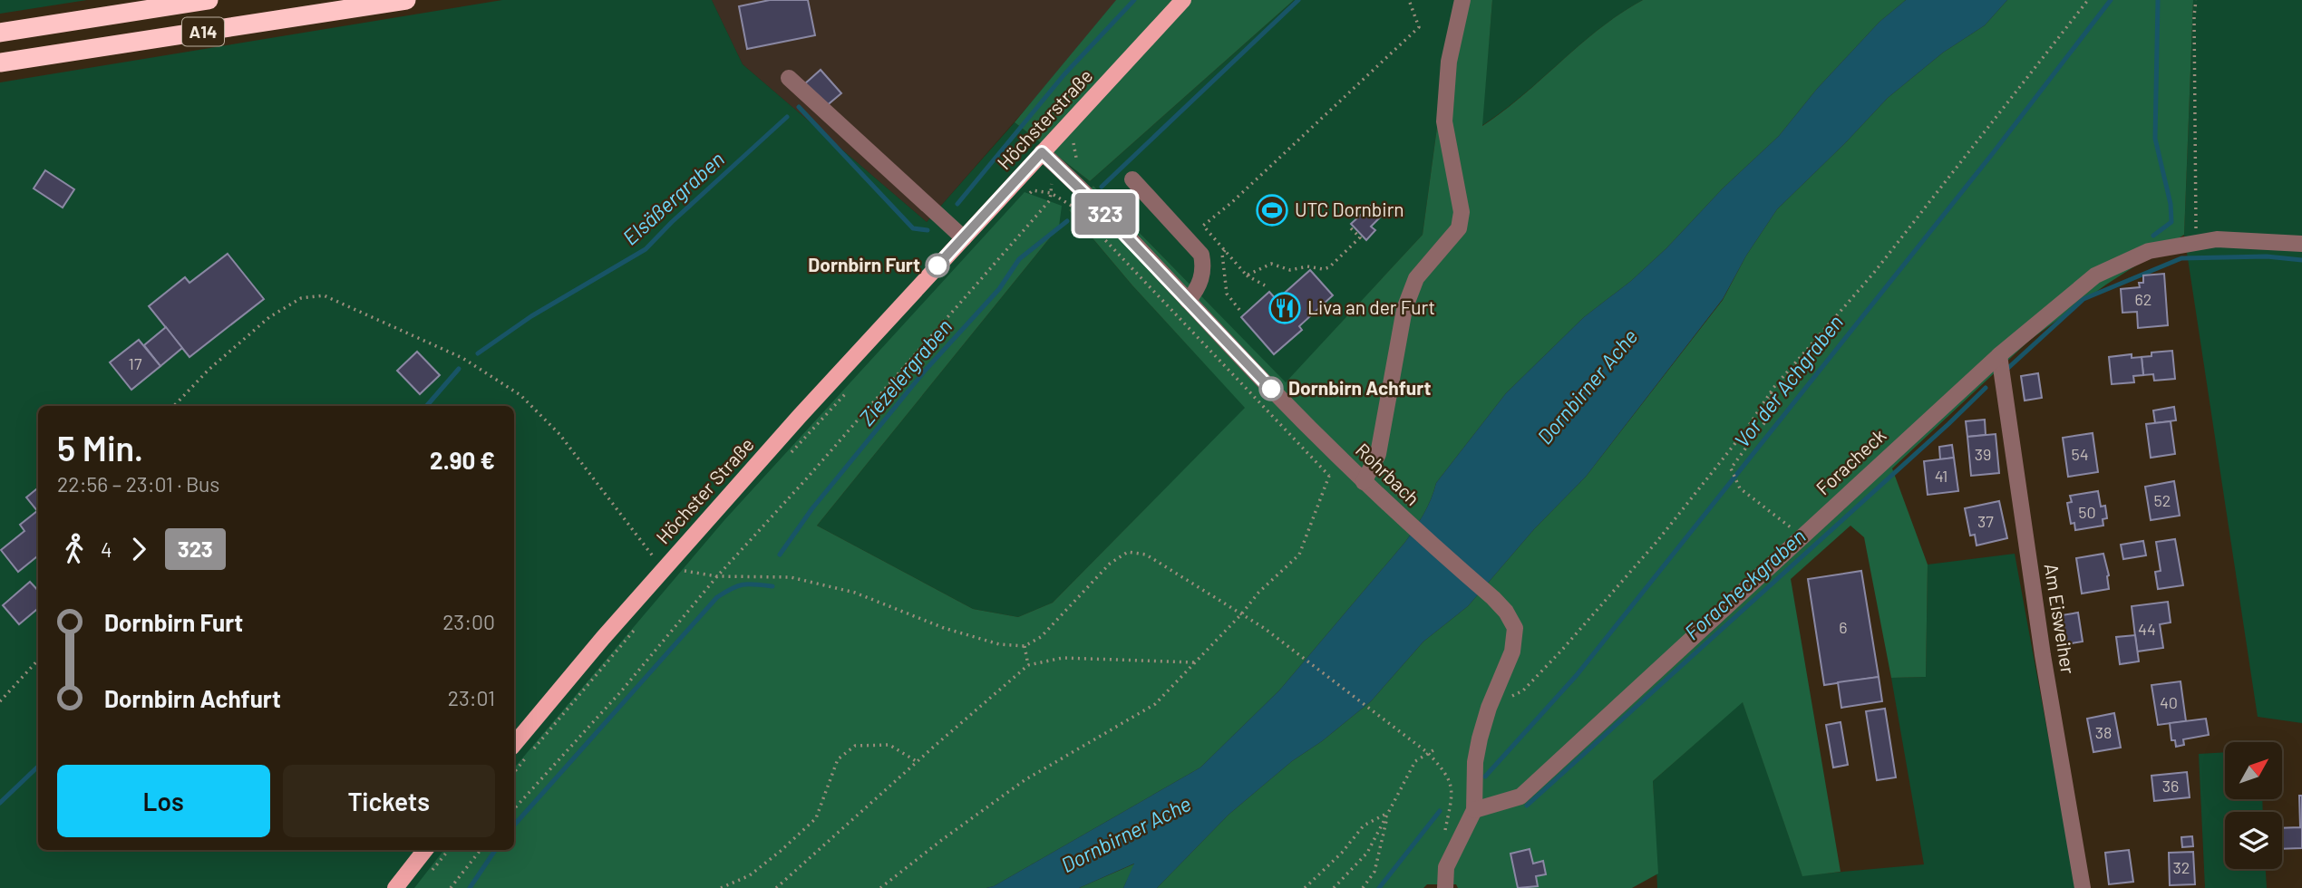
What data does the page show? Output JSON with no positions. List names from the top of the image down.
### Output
{
  "streets": {
    "highway": ["A14"],
    "main road": ["Höchsterstraße", "Höchster Straße"],
    "street": ["Foracheck", "Rohrbach", "Am Eisweiher"]
  },
  "crossings": [
    ["Höchsterstraße", "Rohrbach"],
    ["Höchsterstraße", "Höchster Straße"],
    ["Foracheck", "Rohrbach"],
    ["Foracheck", "Am Eisweiher"]
  ],
  "water": [
    "Elsäßergraben",
    "Ziezelergraben",
    "Vor der Achgraben",
    "Dornbirner Ache",
    "Foracheckgraben"
  ],
  "places": {
    "sports": ["UTC Dornbirn"],
    "other": ["Dornbirn Furt", "Dornbirn Achfurt"],
    "restaurant": ["Liva an der Furt"]
  },
  "lines": ["bus line 323"],
  "house_numbers": [
    "62",
    "17",
    "39",
    "54",
    "41",
    "52",
    "50",
    "37",
    "6",
    "44",
    "40",
    "38",
    "36",
    "32"
  ],
  "north": "top right",
  "page": {
    "on_map": "323",
    "heading": ["5 Min.", "22:56 – 23:01 · Bus", "2.90 €"],
    "legs": ["4", "323"],
    "list": [
      {
        "name": "Dornbirn Furt",
        "value": "23:00"
      },
      {
        "name": "Dornbirn Achfurt",
        "value": "23:01"
      }
    ],
    "buttons": ["Los", "Tickets"]
  }
}
